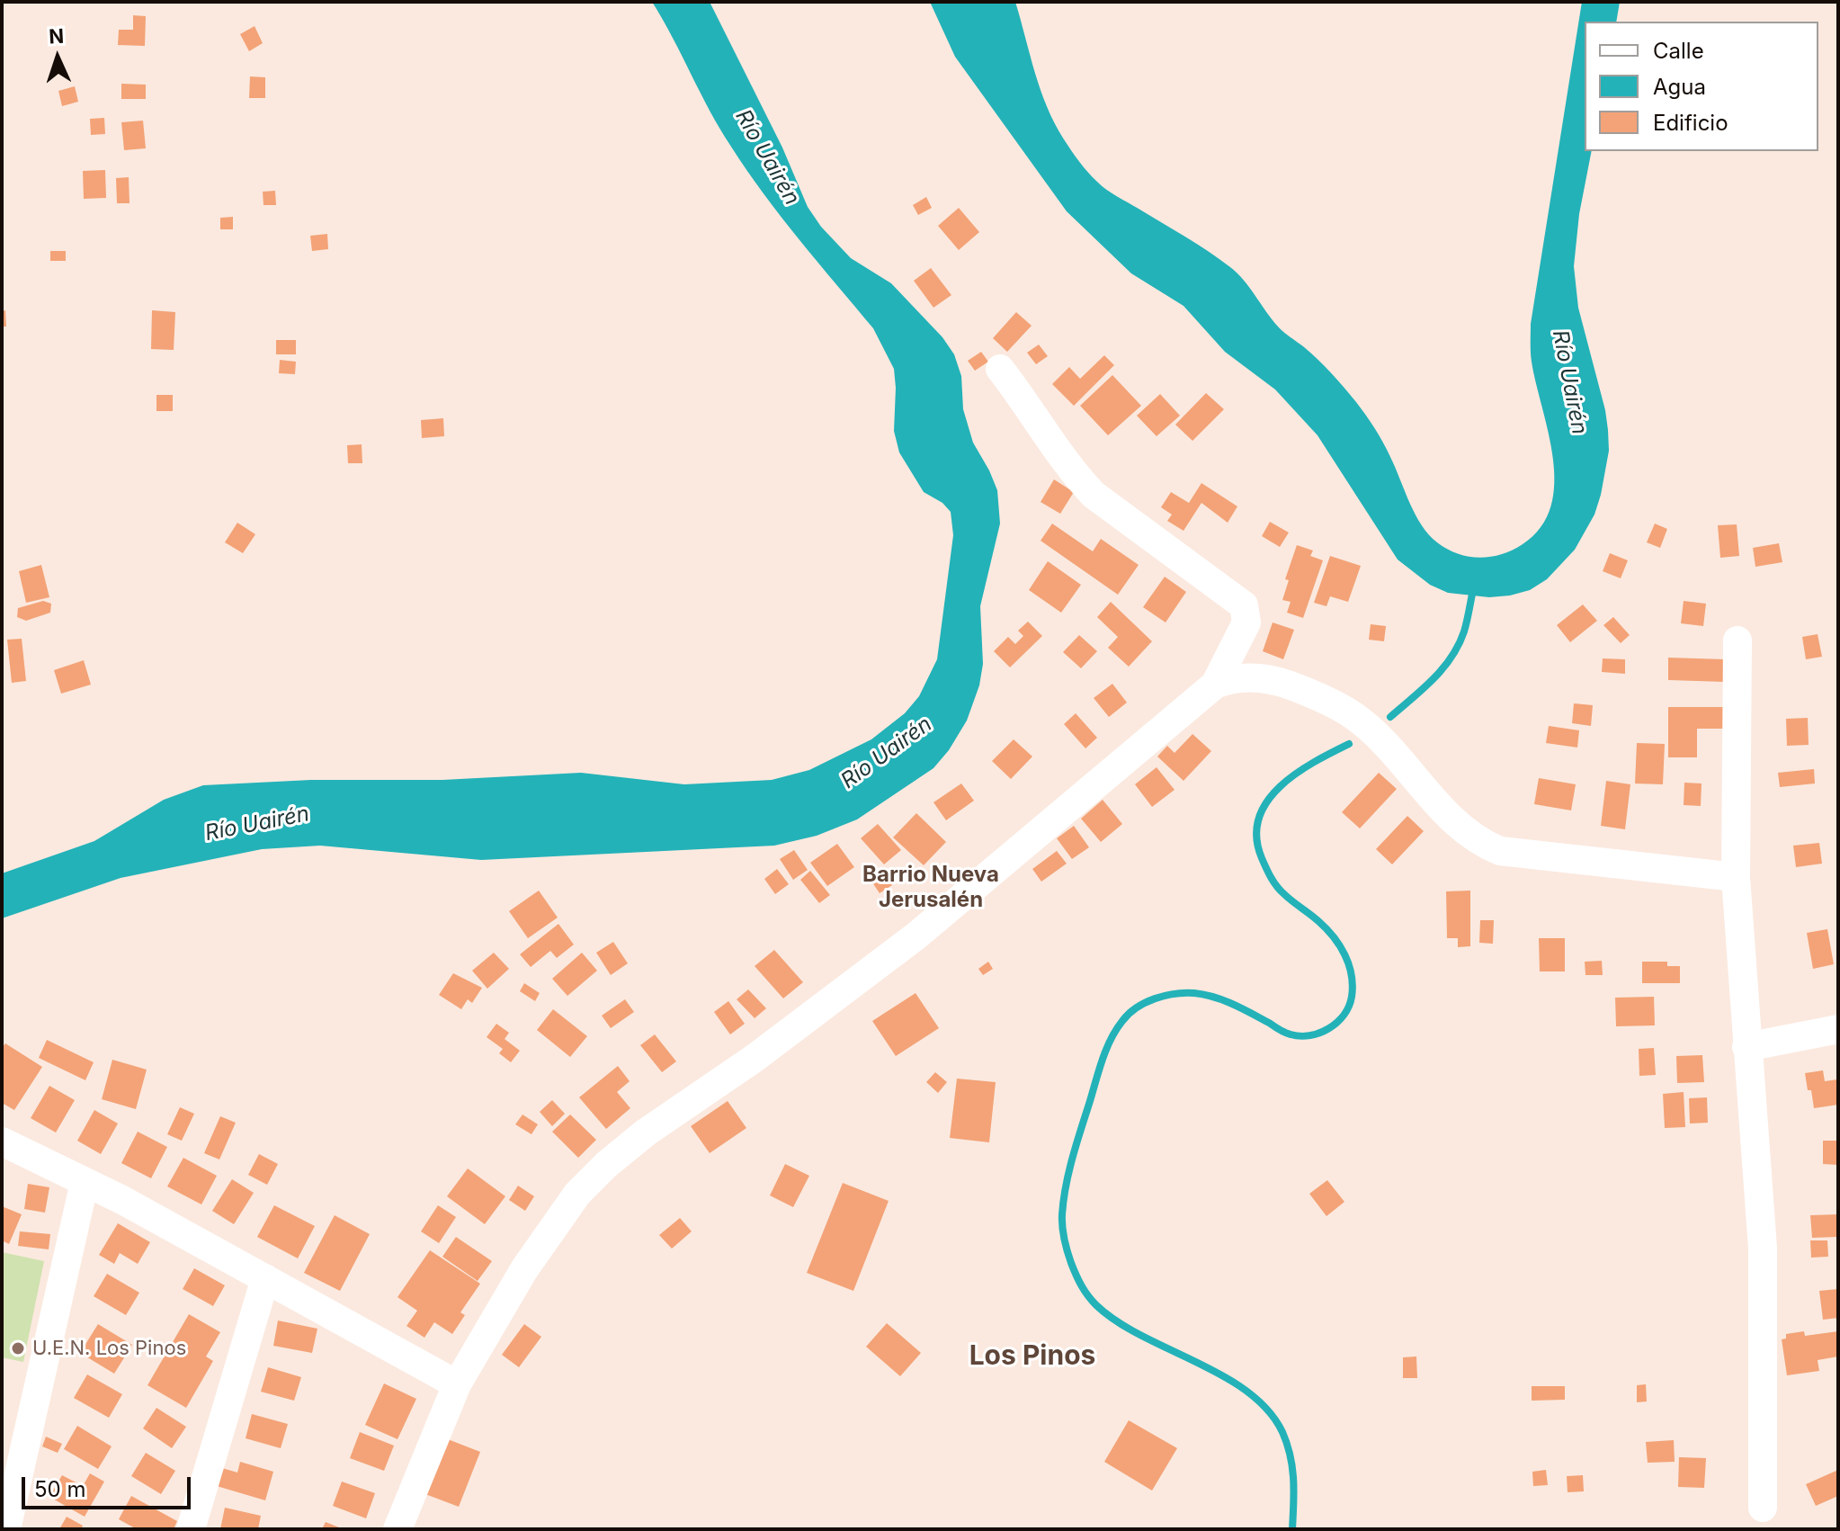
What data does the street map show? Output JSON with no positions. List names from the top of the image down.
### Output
{
  "districts": ["Barrio Nueva Jerusalén", "Los Pinos"],
  "water": ["Río Uairén"],
  "places": ["U.E.N. Los Pinos"],
  "legend": ["Calle", "Agua", "Edificio"],
  "scale_bar": "50 m",
  "north": "top"
}
